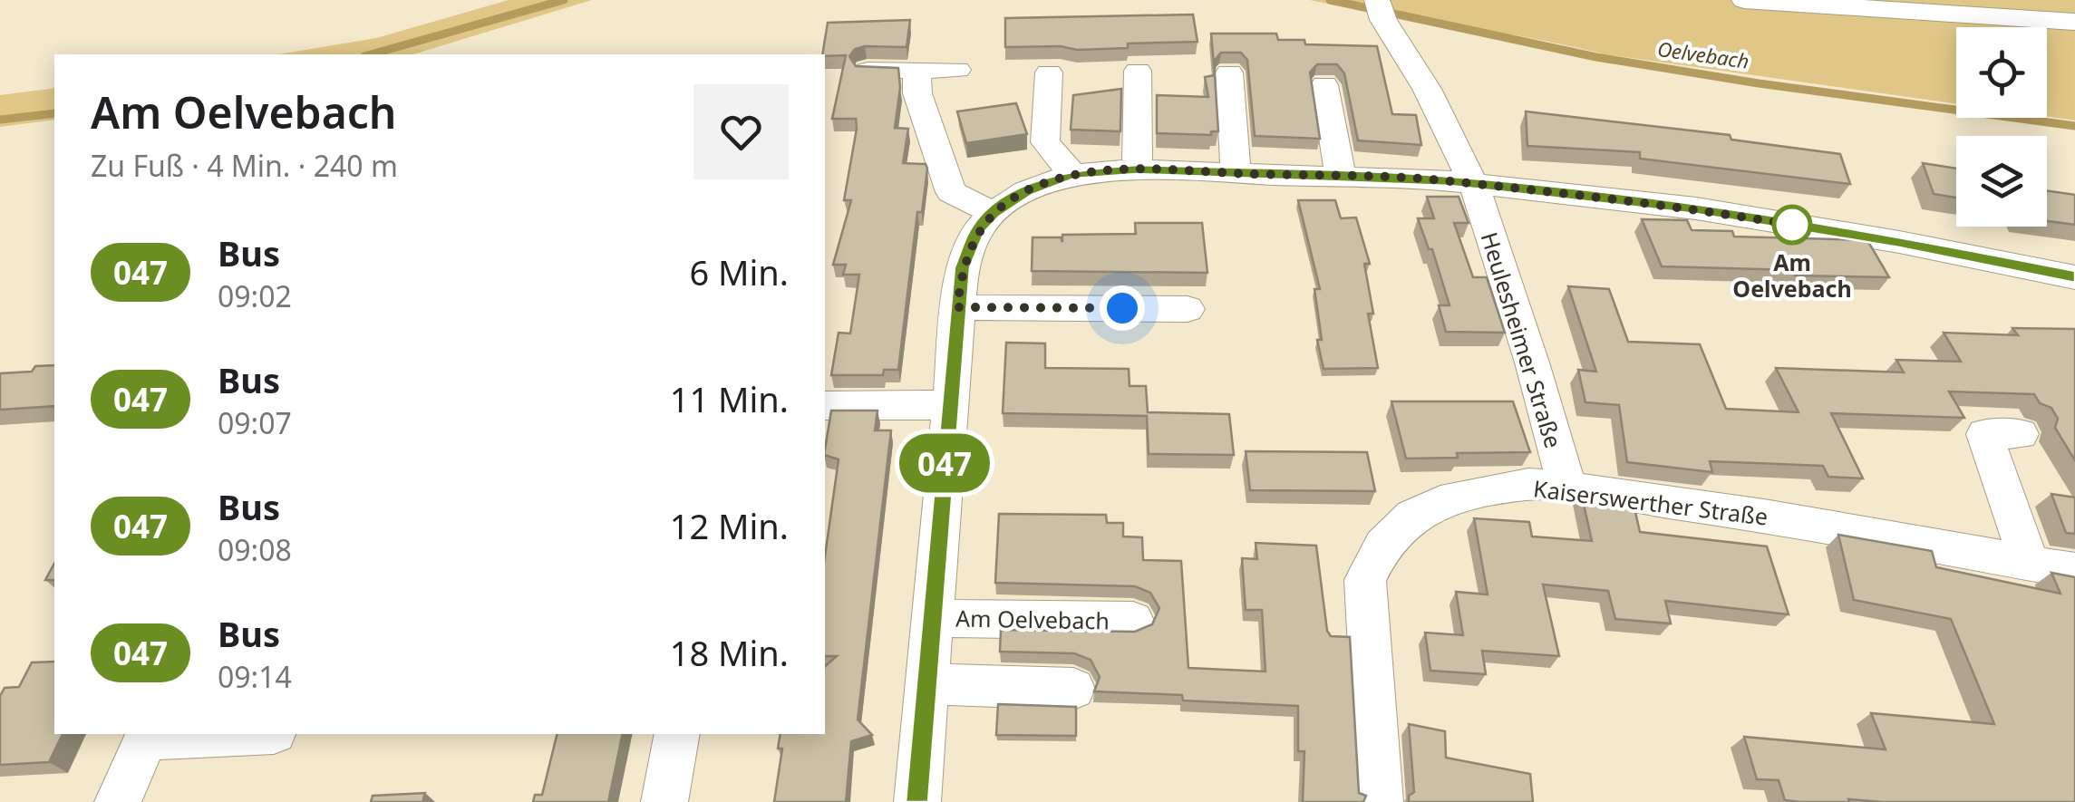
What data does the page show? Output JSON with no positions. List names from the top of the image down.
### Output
{
  "streets": {
    "street": ["Heulesheimer Straße", "Kaiserswerther Straße", "Am Oelvebach"]
  },
  "crossings": [
    ["Heulesheimer Straße", "Kaiserswerther Straße"],
    ["Heulesheimer Straße", "Am Oelvebach"]
  ],
  "water": ["Oelvebach"],
  "places": ["Am Oelvebach"],
  "lines": ["bus line 047"],
  "page": {
    "on_map": "047",
    "heading": ["Am Oelvebach", "Zu Fuß · 4 Min. · 240 m"],
    "list": [
      {
        "mark": "047",
        "name": "Bus",
        "note": "09:02",
        "value": "6 Min."
      },
      {
        "mark": "047",
        "name": "Bus",
        "note": "09:07",
        "value": "11 Min."
      },
      {
        "mark": "047",
        "name": "Bus",
        "note": "09:08",
        "value": "12 Min."
      },
      {
        "mark": "047",
        "name": "Bus",
        "note": "09:14",
        "value": "18 Min."
      }
    ]
  }
}
